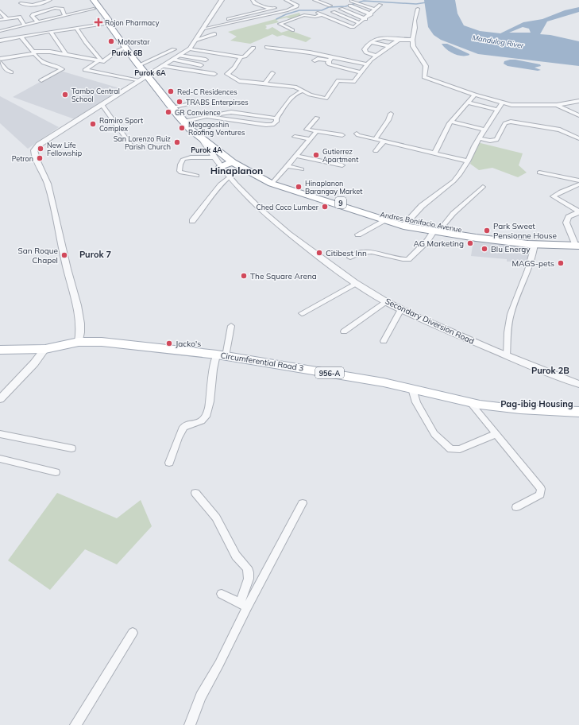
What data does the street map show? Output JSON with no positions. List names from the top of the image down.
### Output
{
  "streets": {
    "highway": ["9", "Andres Bonifacio Avenue"],
    "main road": ["Circumferential Road 3", "956-A"],
    "street": ["Secondary Diversion Road"]
  },
  "crossings": [
    ["Andres Bonifacio Avenue", "Secondary Diversion Road"]
  ],
  "districts": [
    "Purok 6B",
    "Purok 6A",
    "Purok 4A",
    "Hinaplanon",
    "Purok 7",
    "Purok 2B",
    "Pag-ibig Housing"
  ],
  "water": ["Mandulog River"],
  "places": {
    "health": ["Rojon Pharmacy"],
    "other": [
      "Motorstar",
      "Red-C Residences",
      "Tambo Central School",
      "TRABS Enterpirses",
      "GR Convience",
      "Ramiro Sport Complex",
      "Megagoshin Roofing Ventures",
      "San Lorenzo Ruiz Parish Church",
      "New Life Fellowship",
      "Gutierrez Apartment",
      "Petron",
      "Hinaplanon Barangay Market",
      "Ched Coco Lumber",
      "Park Sweet Pensionne House",
      "AG Marketing",
      "Blu Energy",
      "Citibest Inn",
      "San Roque Chapel",
      "MAGS-pets",
      "The Square Arena",
      "Jacko's"
    ]
  }
}
